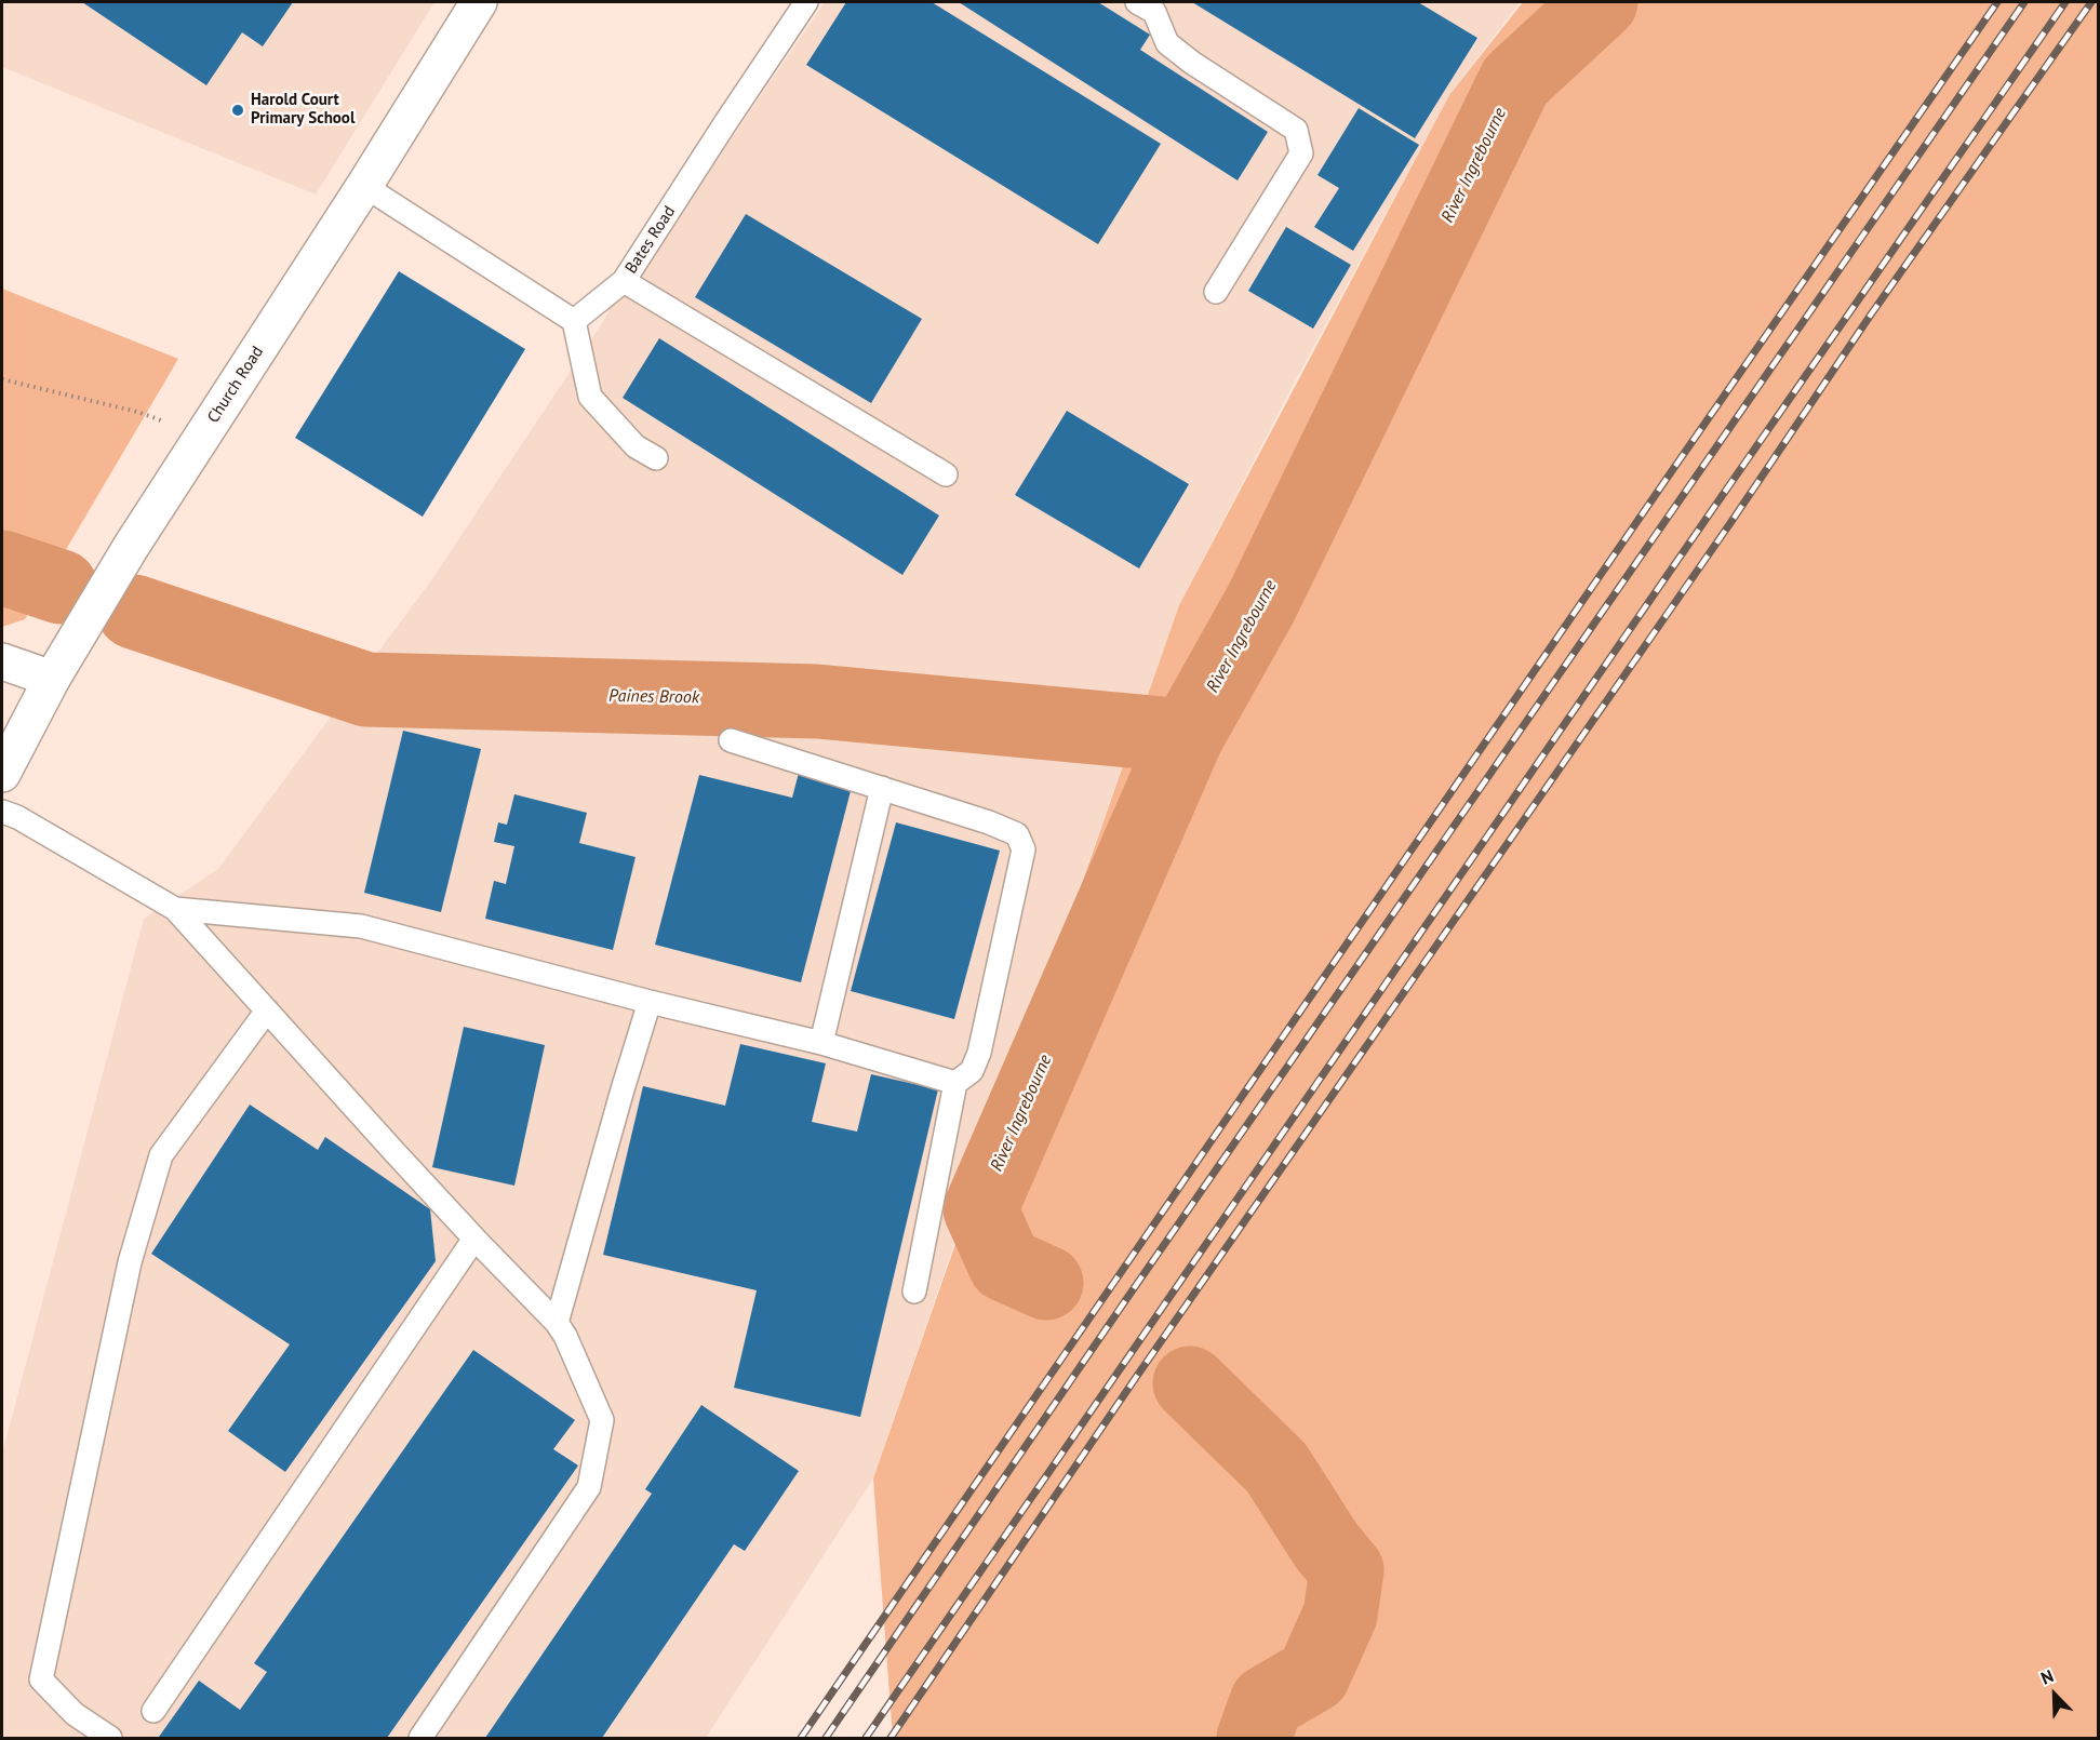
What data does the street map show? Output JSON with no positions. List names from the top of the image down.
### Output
{
  "streets": {
    "street": ["Church Road"],
    "lane": ["Bates Road"]
  },
  "water": ["River Ingrebourne", "Paines Brook"],
  "places": ["Harold Court Primary School"],
  "north": "top left"
}
